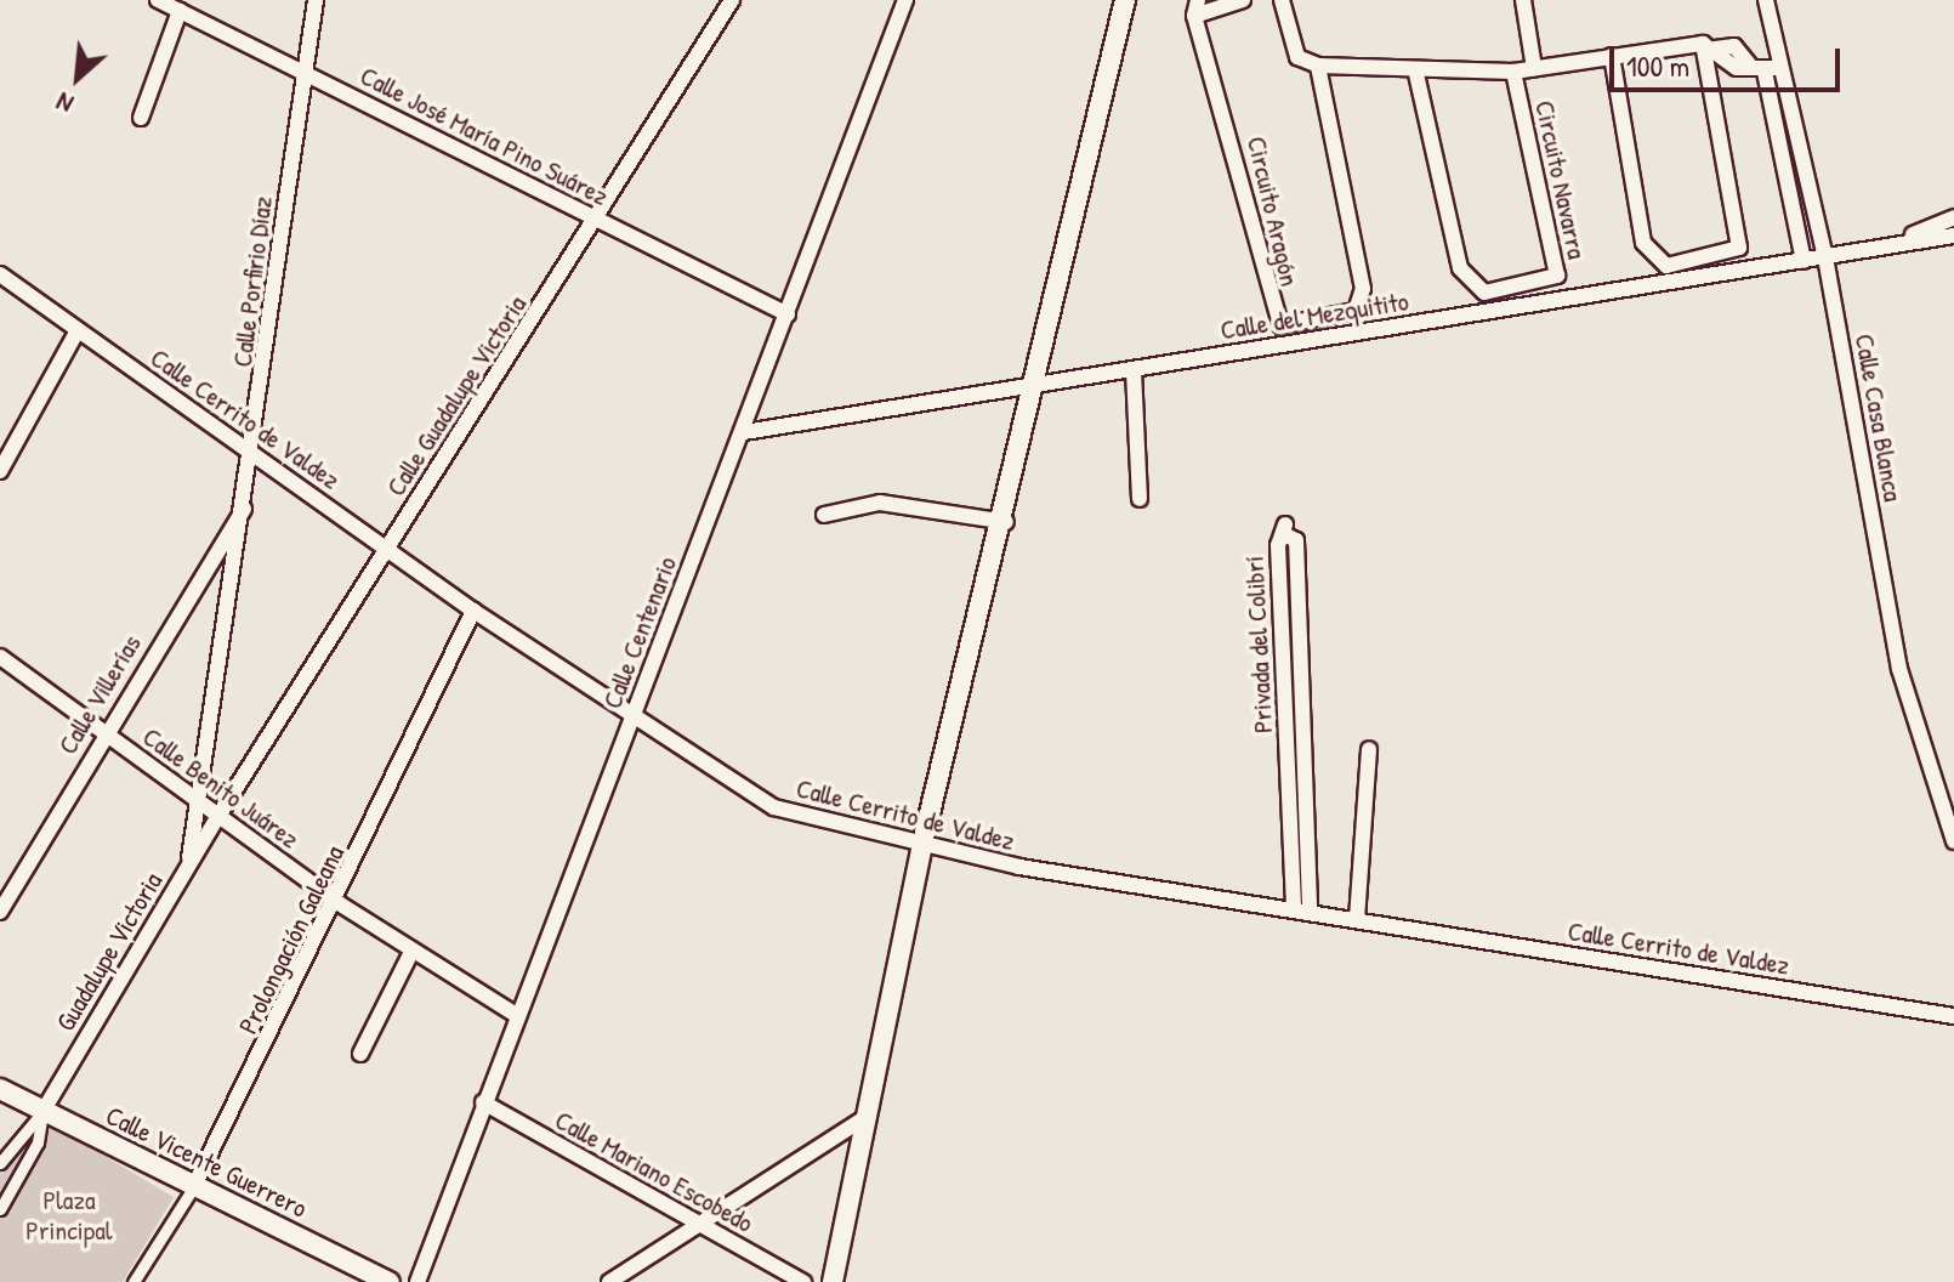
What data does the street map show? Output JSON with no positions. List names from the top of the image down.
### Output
{
  "streets": {
    "street": [
      "Calle José María Pino Suárez",
      "Circuito Navarra",
      "Circuito Aragón",
      "Calle Porfirio Díaz",
      "Calle del Mezquitito",
      "Calle Guadalupe Victoria",
      "Calle Casa Blanca",
      "Calle Cerrito de Valdez",
      "Calle Centenario",
      "Privada del Colibrí",
      "Calle Villerías",
      "Calle Benito Juárez",
      "Prolongación Galeana",
      "Guadalupe Victoria",
      "Calle Vicente Guerrero",
      "Calle Mariano Escobedo"
    ]
  },
  "crossings": [
    ["Calle José María Pino Suárez", "Calle Porfirio Díaz"],
    ["Calle José María Pino Suárez", "Calle Guadalupe Victoria"],
    ["Calle José María Pino Suárez", "Calle Centenario"],
    ["Calle Porfirio Díaz", "Calle Cerrito de Valdez"],
    ["Calle Porfirio Díaz", "Calle Villerías"],
    ["Calle Porfirio Díaz", "Calle Benito Juárez"],
    ["Calle Porfirio Díaz", "Guadalupe Victoria"],
    ["Calle del Mezquitito", "Calle Casa Blanca"],
    ["Calle del Mezquitito", "Calle Centenario"],
    ["Calle Guadalupe Victoria", "Calle Cerrito de Valdez"],
    ["Calle Guadalupe Victoria", "Calle Benito Juárez"],
    ["Calle Guadalupe Victoria", "Guadalupe Victoria"],
    ["Calle Cerrito de Valdez", "Calle Centenario"],
    ["Calle Cerrito de Valdez", "Privada del Colibrí"],
    ["Calle Cerrito de Valdez", "Prolongación Galeana"],
    ["Calle Centenario", "Calle Benito Juárez"],
    ["Calle Centenario", "Calle Mariano Escobedo"],
    ["Calle Villerías", "Calle Benito Juárez"],
    ["Calle Benito Juárez", "Prolongación Galeana"],
    ["Calle Benito Juárez", "Guadalupe Victoria"],
    ["Prolongación Galeana", "Calle Vicente Guerrero"],
    ["Guadalupe Victoria", "Calle Vicente Guerrero"]
  ],
  "parks": ["Plaza Principal"],
  "scale_bar": "100 m",
  "north": "bottom left"
}
